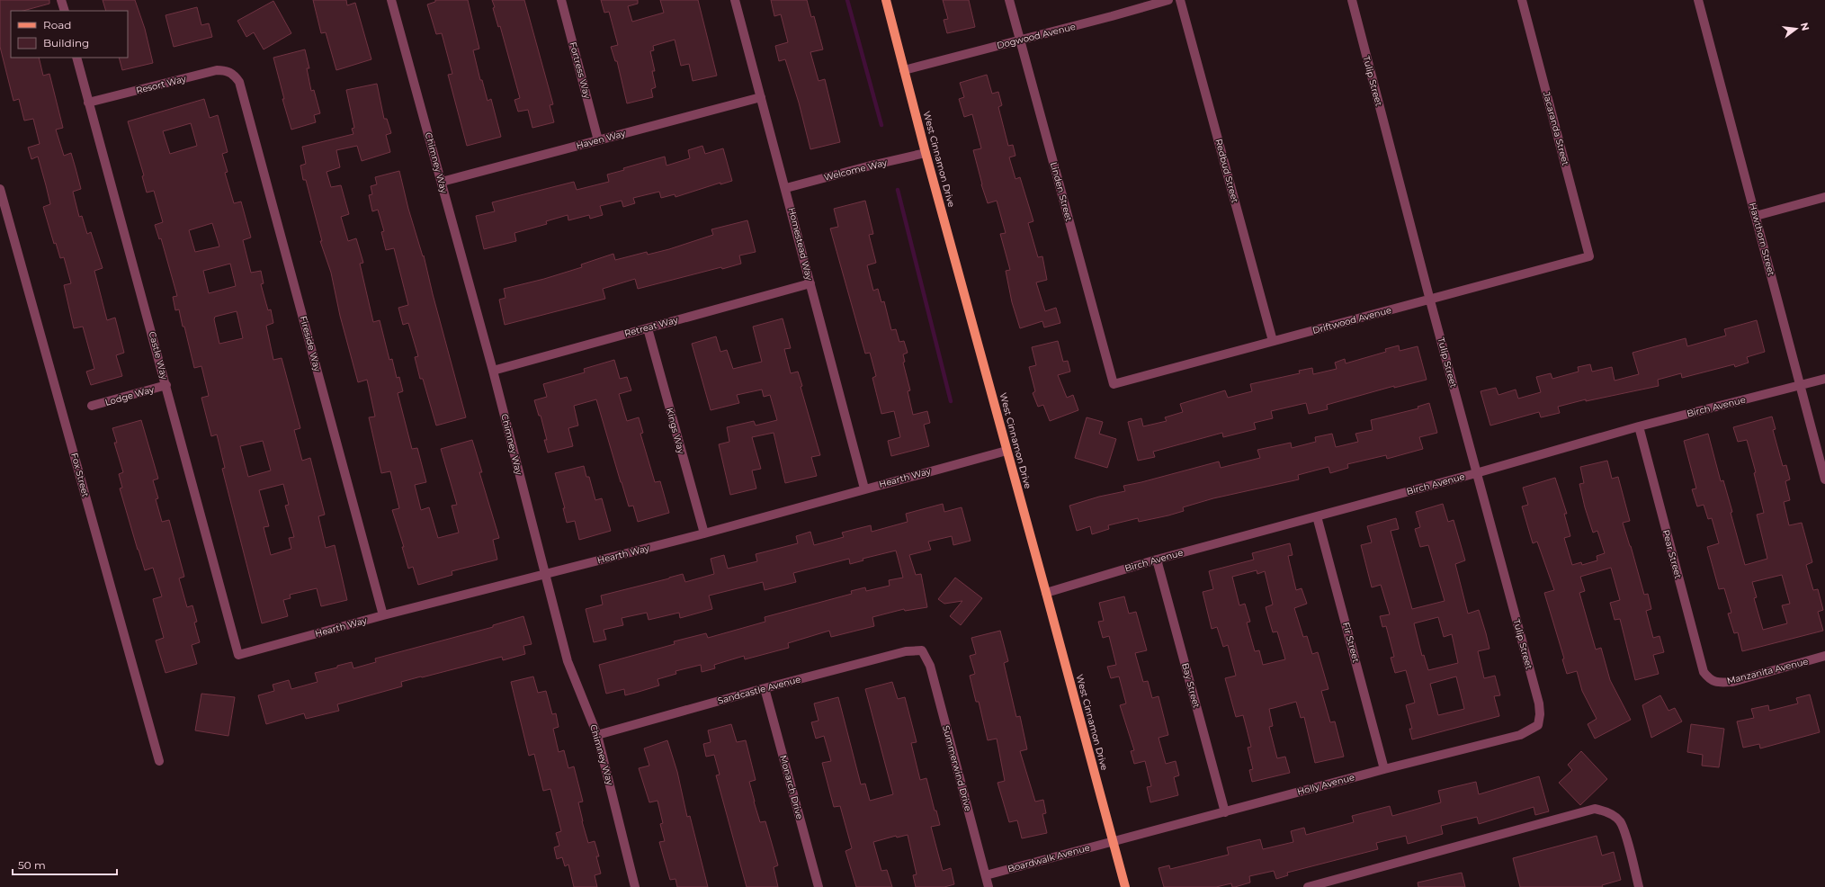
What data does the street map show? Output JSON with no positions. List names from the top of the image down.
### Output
{
  "streets": {
    "main road": ["West Cinnamon Drive"],
    "street": [
      "Dogwood Avenue",
      "Fortress Way",
      "Tulip Street",
      "Resort Way",
      "Jacaranda Street",
      "Haven Way",
      "Chimney Way",
      "Welcome Way",
      "Redbud Street",
      "Linden Street",
      "Hawthorn Street",
      "Homestead Way",
      "Driftwood Avenue",
      "Retreat Way",
      "Fireside Way",
      "Castle Way",
      "Lodge Way",
      "Birch Avenue",
      "Kings Way",
      "Fox Street",
      "Hearth Way",
      "Pear Street",
      "Fir Street",
      "Manzanita Avenue",
      "Bay Street",
      "Sandcastle Avenue",
      "Summerwind Drive",
      "Holly Avenue",
      "Monarch Drive",
      "Boardwalk Avenue"
    ]
  },
  "crossings": [
    ["Dogwood Avenue", "West Cinnamon Drive"],
    ["Dogwood Avenue", "Linden Street"],
    ["Fortress Way", "Haven Way"],
    ["Tulip Street", "Driftwood Avenue"],
    ["Tulip Street", "Birch Avenue"],
    ["Tulip Street", "Holly Avenue"],
    ["Resort Way", "Fireside Way"],
    ["Resort Way", "Castle Way"],
    ["Jacaranda Street", "Driftwood Avenue"],
    ["Haven Way", "Chimney Way"],
    ["Haven Way", "Homestead Way"],
    ["West Cinnamon Drive", "Welcome Way"],
    ["West Cinnamon Drive", "Birch Avenue"],
    ["West Cinnamon Drive", "Hearth Way"],
    ["West Cinnamon Drive", "Holly Avenue"],
    ["West Cinnamon Drive", "Boardwalk Avenue"],
    ["Chimney Way", "Retreat Way"],
    ["Chimney Way", "Hearth Way"],
    ["Chimney Way", "Sandcastle Avenue"],
    ["Welcome Way", "Homestead Way"],
    ["Redbud Street", "Driftwood Avenue"],
    ["Linden Street", "Driftwood Avenue"],
    ["Hawthorn Street", "Birch Avenue"],
    ["Homestead Way", "Retreat Way"],
    ["Homestead Way", "Hearth Way"],
    ["Retreat Way", "Kings Way"],
    ["Fireside Way", "Hearth Way"],
    ["Castle Way", "Lodge Way"],
    ["Castle Way", "Hearth Way"],
    ["Birch Avenue", "Pear Street"],
    ["Birch Avenue", "Fir Street"],
    ["Birch Avenue", "Bay Street"],
    ["Kings Way", "Hearth Way"],
    ["Pear Street", "Manzanita Avenue"],
    ["Fir Street", "Holly Avenue"],
    ["Bay Street", "Holly Avenue"],
    ["Sandcastle Avenue", "Summerwind Drive"],
    ["Sandcastle Avenue", "Monarch Drive"],
    ["Summerwind Drive", "Boardwalk Avenue"],
    ["Holly Avenue", "Boardwalk Avenue"]
  ],
  "legend": ["Road", "Building"],
  "scale_bar": "50 m",
  "north": "right"
}
